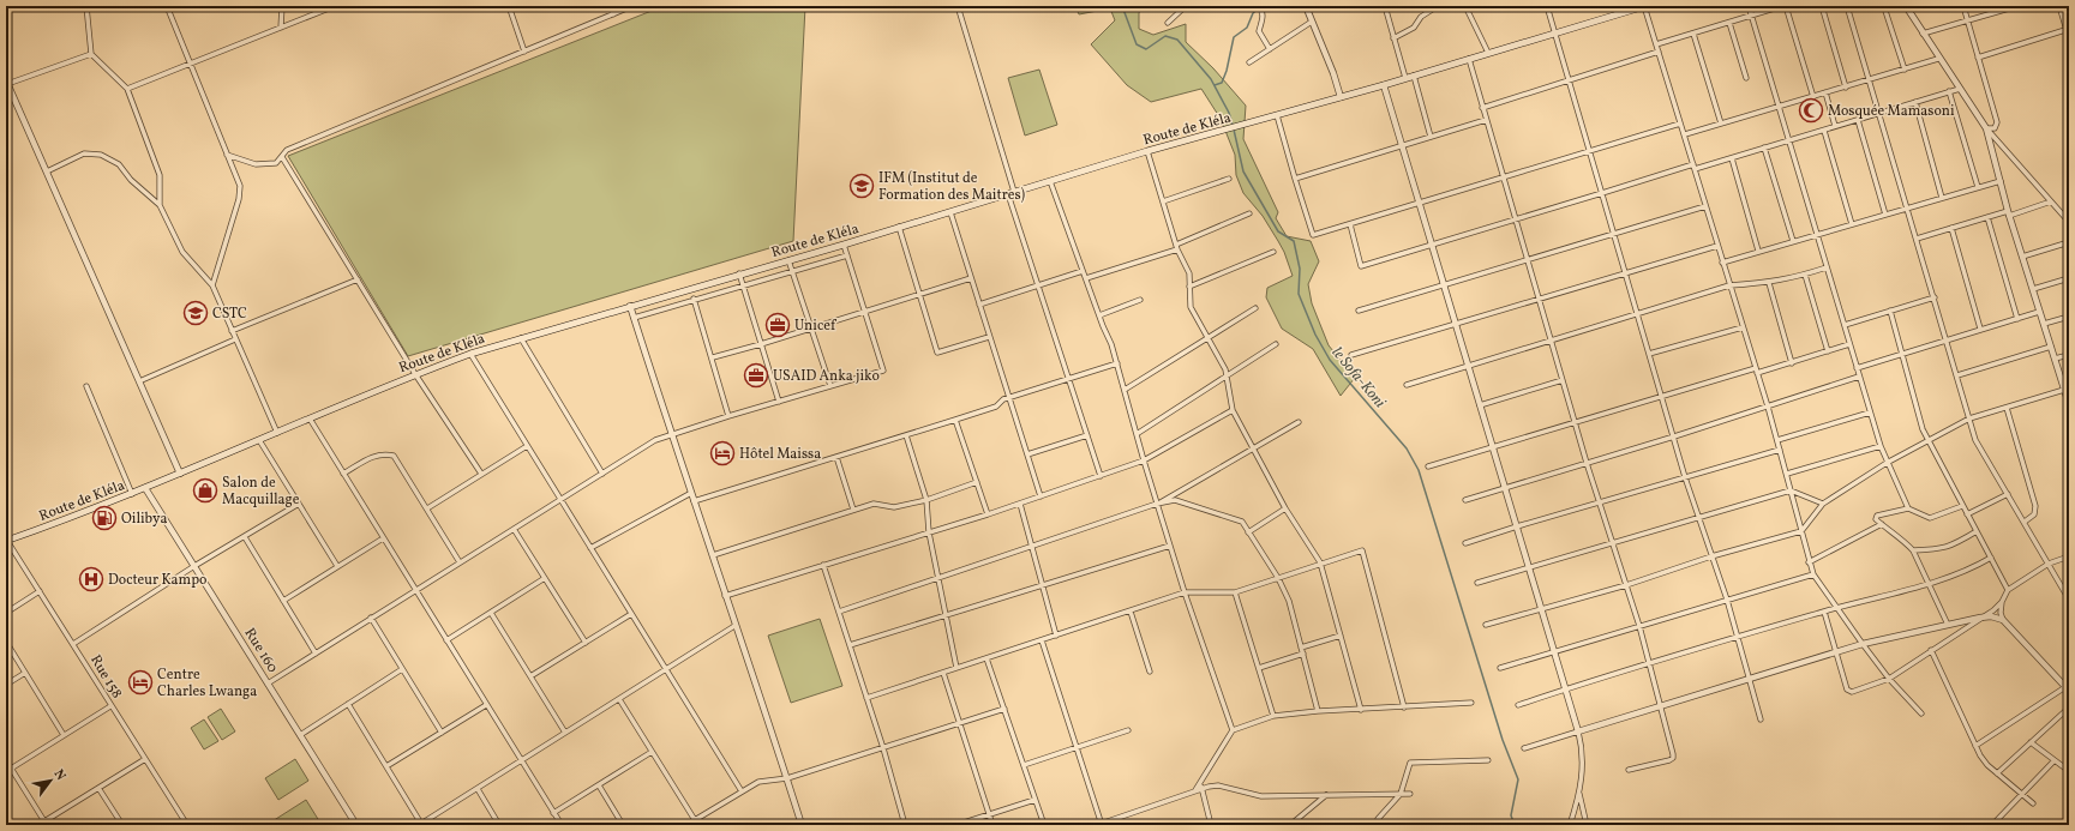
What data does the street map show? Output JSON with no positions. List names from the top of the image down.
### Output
{
  "streets": {
    "main road": ["Route de Kléla"],
    "street": ["Rue 160", "Rue 158"]
  },
  "crossings": [
    ["Route de Kléla", "Rue 160"],
    ["Route de Kléla", "Rue 158"]
  ],
  "water": ["le Sofa-Koni"],
  "places": {
    "mosque": ["Mosquée Mamasoni"],
    "school or university": ["IFM (Institut de Formation des Maitres)", "CSTC"],
    "office": ["Unicef", "USAID Anka jiko"],
    "hotel": ["Hôtel Maissa", "Centre Charles Lwanga"],
    "shop": ["Salon de Macquillage"],
    "fuel station": ["Oilibya"],
    "hospital": ["Docteur Kampo"]
  },
  "north": "top right"
}
